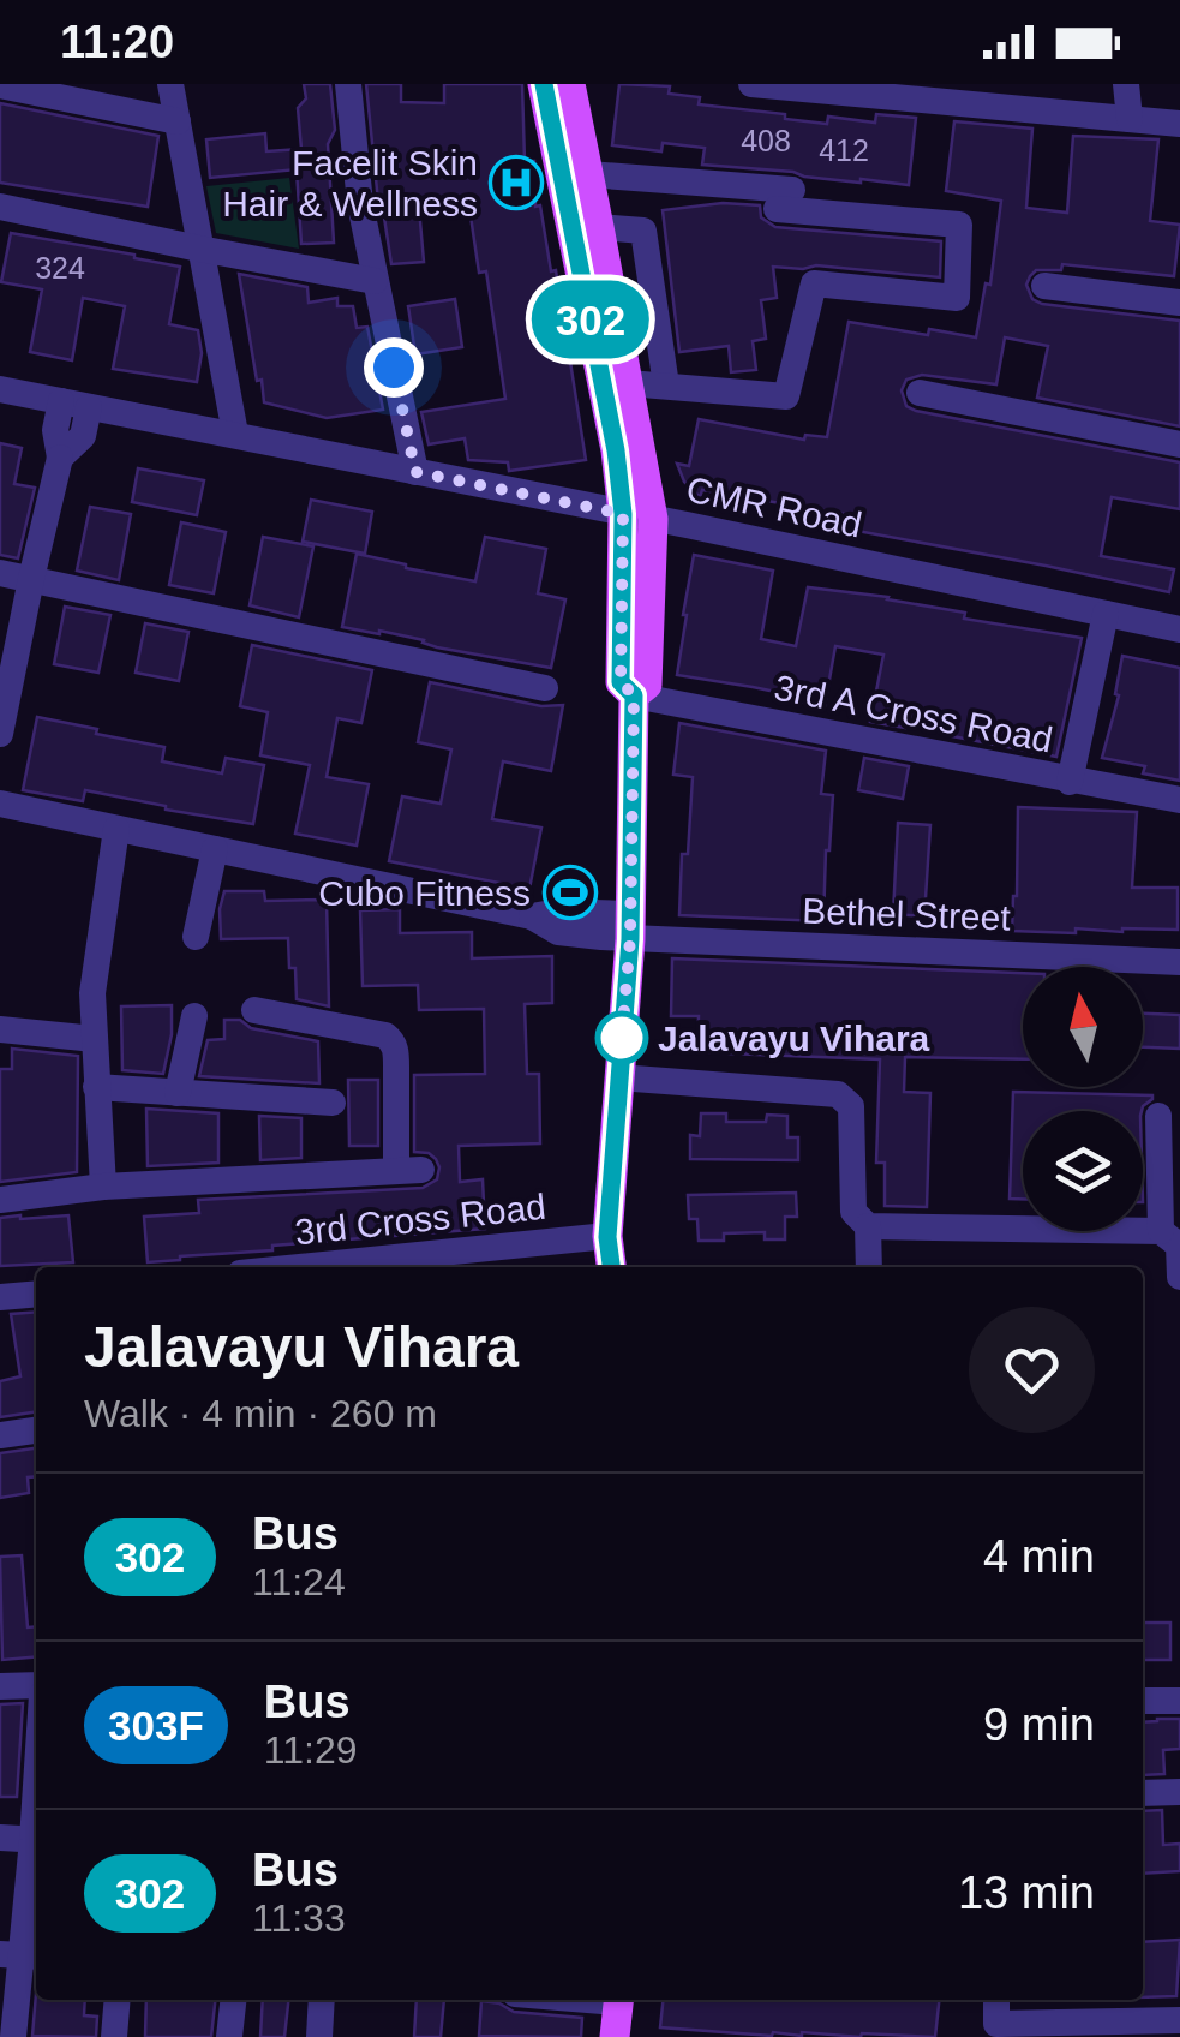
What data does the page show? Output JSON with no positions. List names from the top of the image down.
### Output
{
  "streets": {
    "street": [
      "CMR Road",
      "3rd A Cross Road",
      "Bethel Street",
      "3rd Cross Road"
    ]
  },
  "places": {
    "hospital": ["Facelit Skin Hair & Wellness"],
    "sports": ["Cubo Fitness"],
    "other": ["Jalavayu Vihara"]
  },
  "lines": ["bus line 302"],
  "house_numbers": ["408", "412", "324"],
  "north": "top",
  "page": {
    "status": "11:20",
    "on_map": "302",
    "heading": ["Jalavayu Vihara", "Walk · 4 min · 260 m"],
    "list": [
      {
        "mark": "302",
        "name": "Bus",
        "note": "11:24",
        "value": "4 min"
      },
      {
        "mark": "303F",
        "name": "Bus",
        "note": "11:29",
        "value": "9 min"
      },
      {
        "mark": "302",
        "name": "Bus",
        "note": "11:33",
        "value": "13 min"
      }
    ]
  }
}
